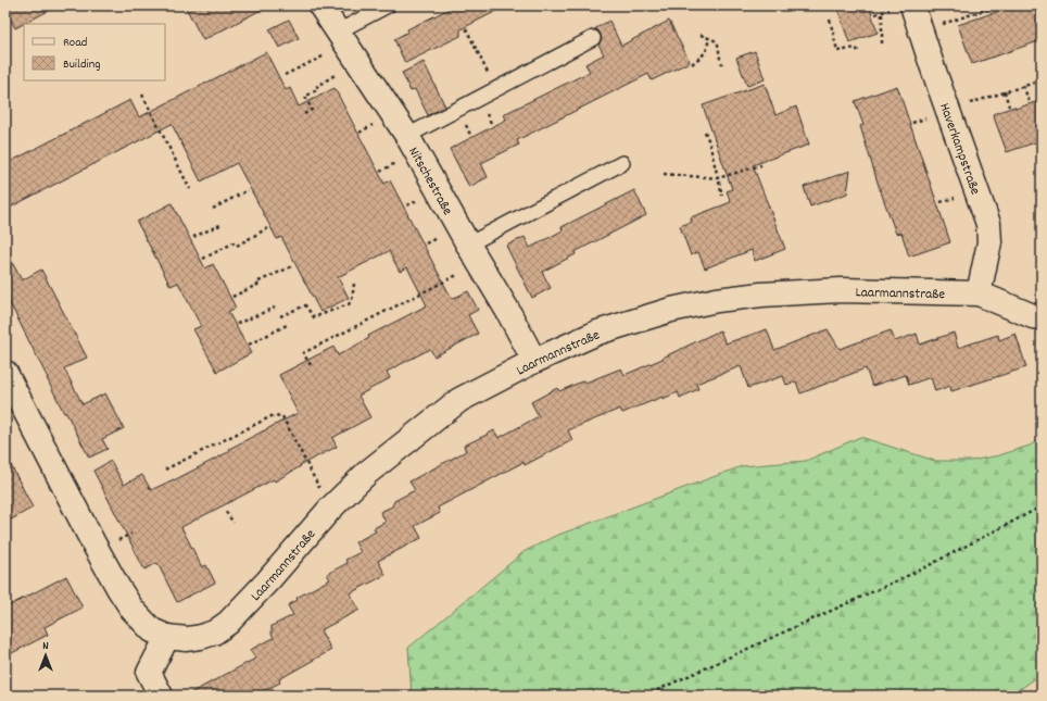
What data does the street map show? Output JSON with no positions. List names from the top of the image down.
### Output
{
  "streets": {
    "street": ["Haverkampstraße", "Nitschestraße", "Laarmannstraße"]
  },
  "crossings": [
    ["Haverkampstraße", "Laarmannstraße"],
    ["Nitschestraße", "Laarmannstraße"]
  ],
  "legend": ["Road", "Building"],
  "north": "top"
}
